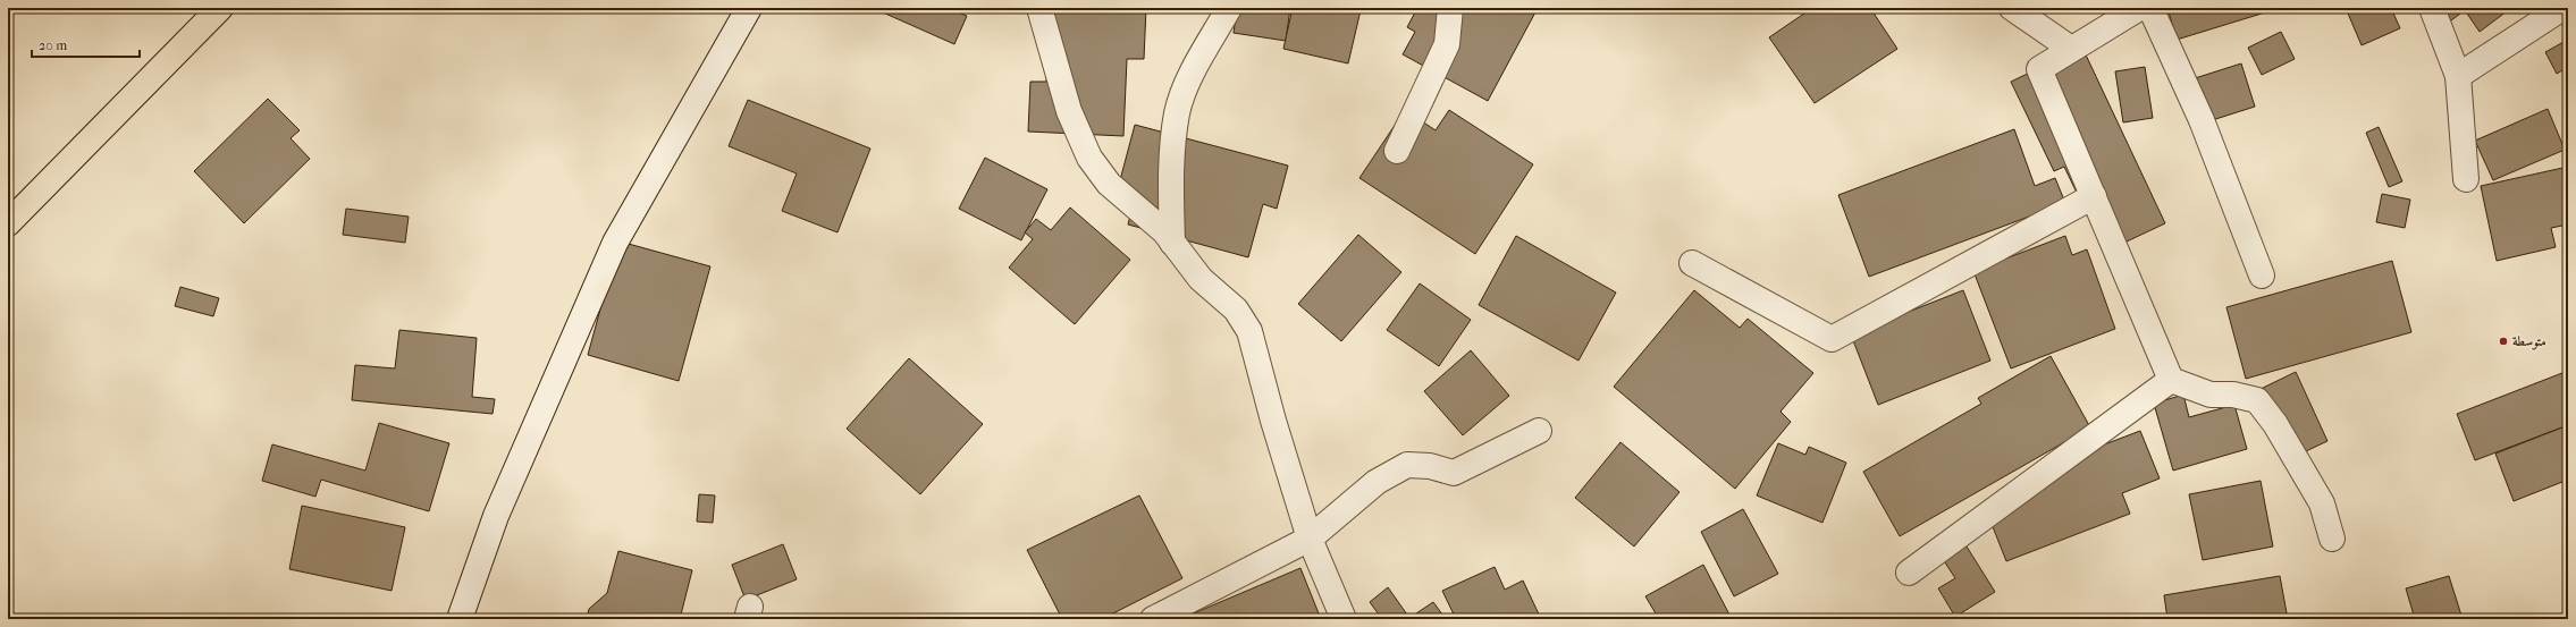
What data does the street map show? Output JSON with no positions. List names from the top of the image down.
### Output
{
  "places": ["متوسطة"],
  "scale_bar": "20 m"
}
